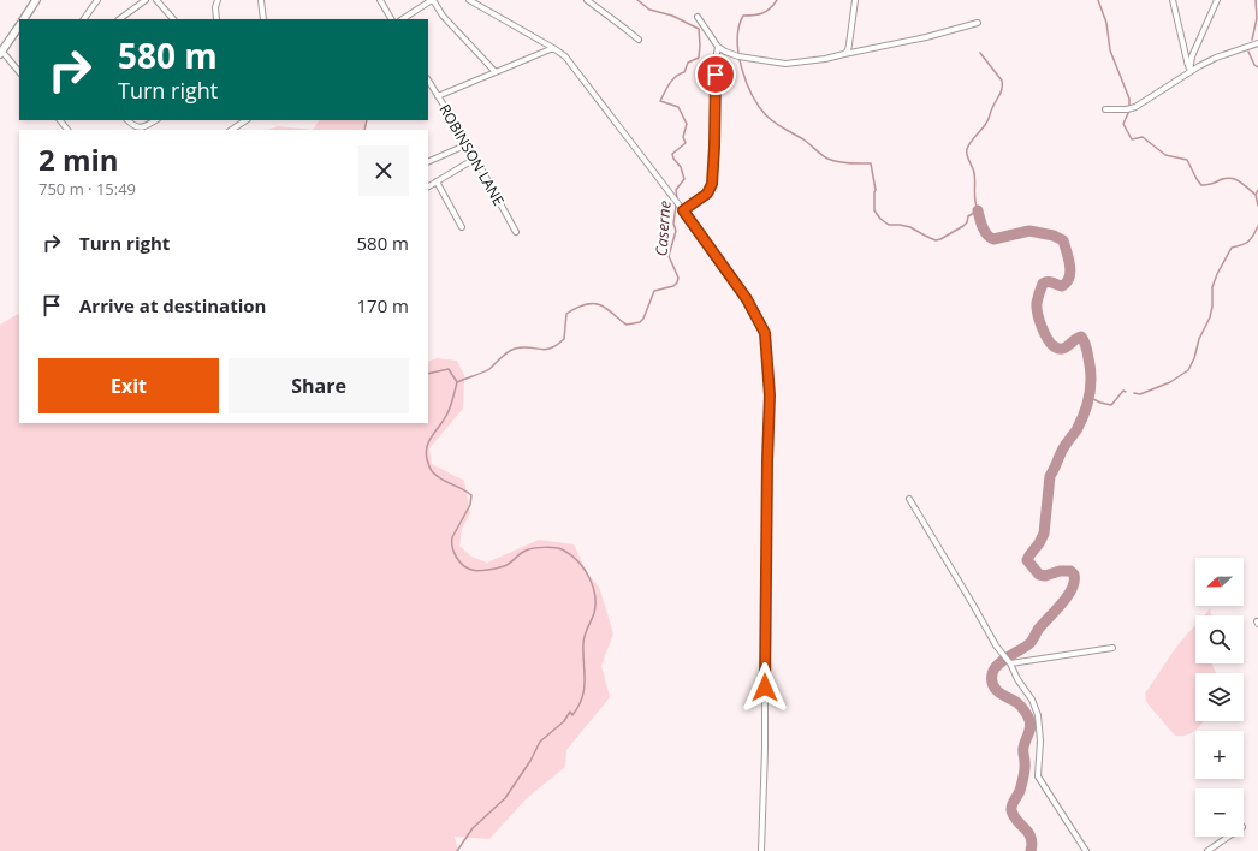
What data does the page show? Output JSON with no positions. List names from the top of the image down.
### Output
{
  "streets": {
    "street": ["ROBINSON LANE"]
  },
  "water": ["Caserne"],
  "north": "left",
  "page": {
    "turn": ["580 m", "Turn right"],
    "heading": ["2 min", "750 m · 15:49"],
    "list": [
      {
        "name": "Turn right",
        "value": "580 m"
      },
      {
        "name": "Arrive at destination",
        "value": "170 m"
      }
    ],
    "buttons": ["Exit", "Share"],
    "map_buttons": ["+", "−"]
  }
}
